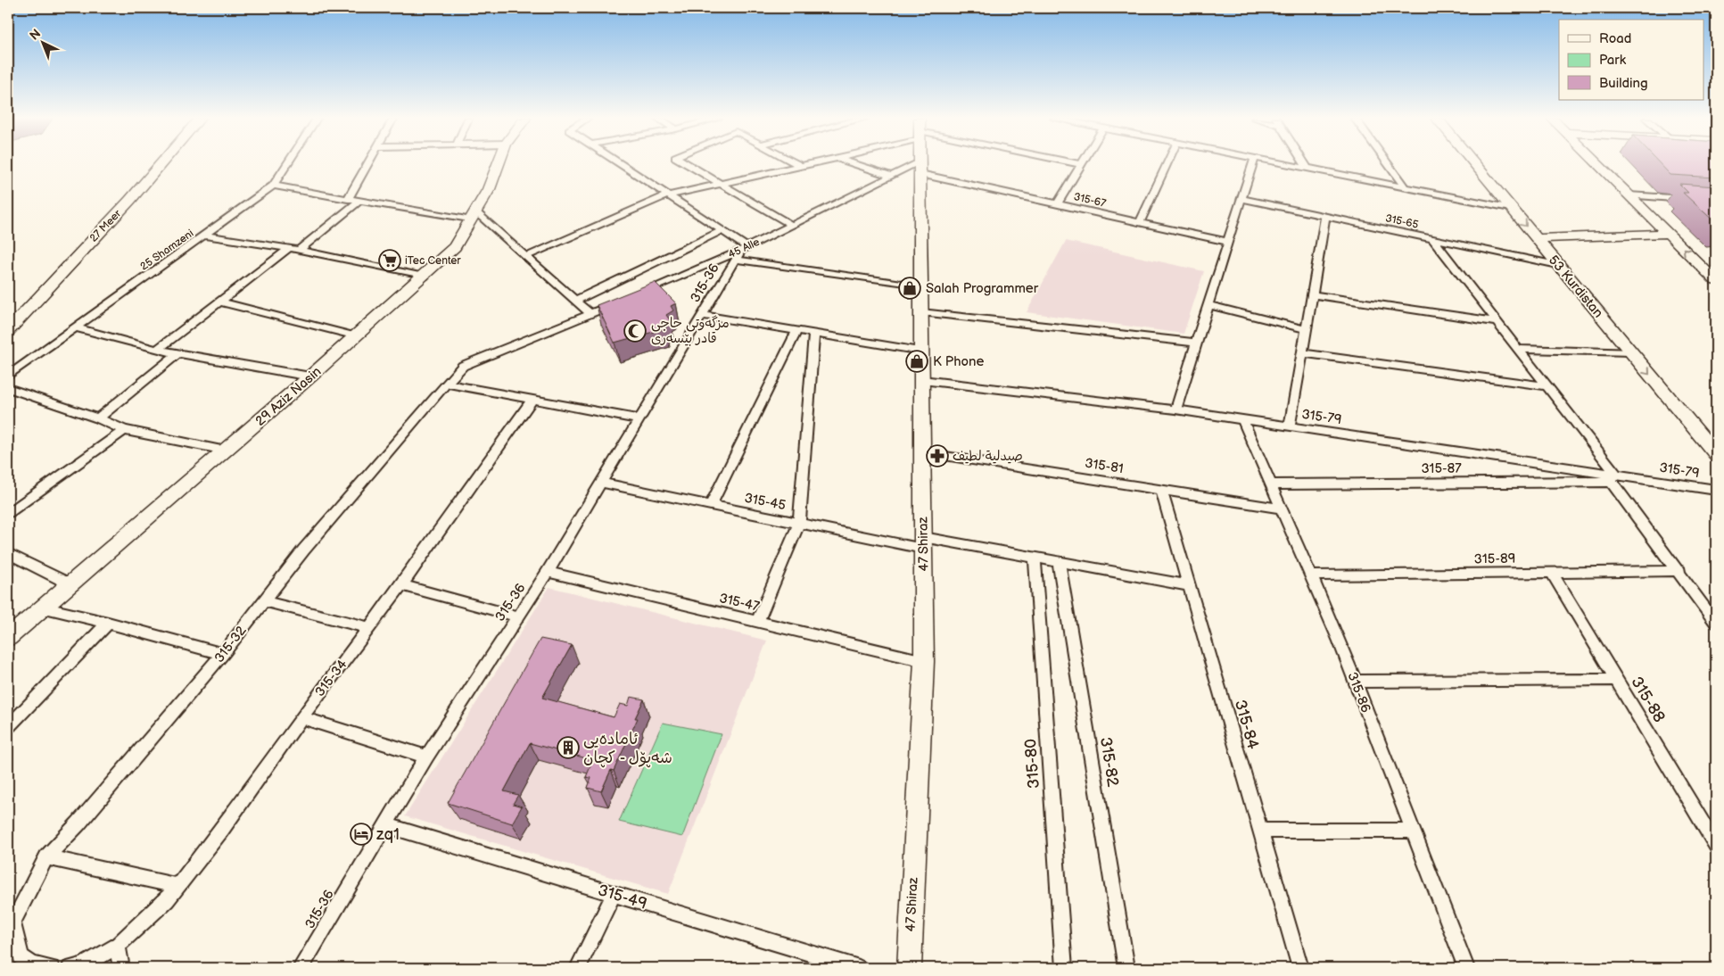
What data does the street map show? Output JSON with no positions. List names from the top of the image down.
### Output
{
  "streets": {
    "main road": ["53 Kurdistan"],
    "street": [
      "315-67",
      "315-65",
      "27 Meer",
      "45 Alle",
      "25 Shamzeni",
      "315-36",
      "29 Aziz Nasin",
      "315-79",
      "315-81",
      "315-87",
      "315-45",
      "47 Shiraz",
      "315-89",
      "315-47",
      "315-32",
      "315-34",
      "315-86",
      "315-88",
      "315-84",
      "315-82",
      "315-80",
      "315-49"
    ]
  },
  "crossings": [
    ["315-67", "45 Alle"],
    ["315-67", "47 Shiraz"],
    ["315-65", "53 Kurdistan"],
    ["45 Alle", "315-36"],
    ["45 Alle", "47 Shiraz"],
    ["315-36", "315-45"],
    ["315-36", "315-47"],
    ["315-36", "315-49"],
    ["315-79", "315-87"],
    ["315-79", "47 Shiraz"],
    ["315-79", "315-86"],
    ["315-81", "47 Shiraz"],
    ["315-81", "315-86"],
    ["315-81", "315-84"],
    ["315-87", "315-86"],
    ["315-45", "47 Shiraz"],
    ["315-45", "315-84"],
    ["315-45", "315-82"],
    ["315-45", "315-80"],
    ["47 Shiraz", "315-47"],
    ["315-89", "315-86"],
    ["315-89", "315-88"]
  ],
  "one_way": ["53 Kurdistan"],
  "places": {
    "supermarket": ["iTec Center"],
    "shop": ["Salah Programmer", "K Phone"],
    "mosque": ["مزگەوتی حاجی قادر بێسەری"],
    "pharmacy": ["صیدلیة لطیف"],
    "building": ["ئامادەیی شەپۆل - کچان"],
    "hotel": ["zq1"]
  },
  "legend": ["Road", "Park", "Building"],
  "north": "top left"
}
